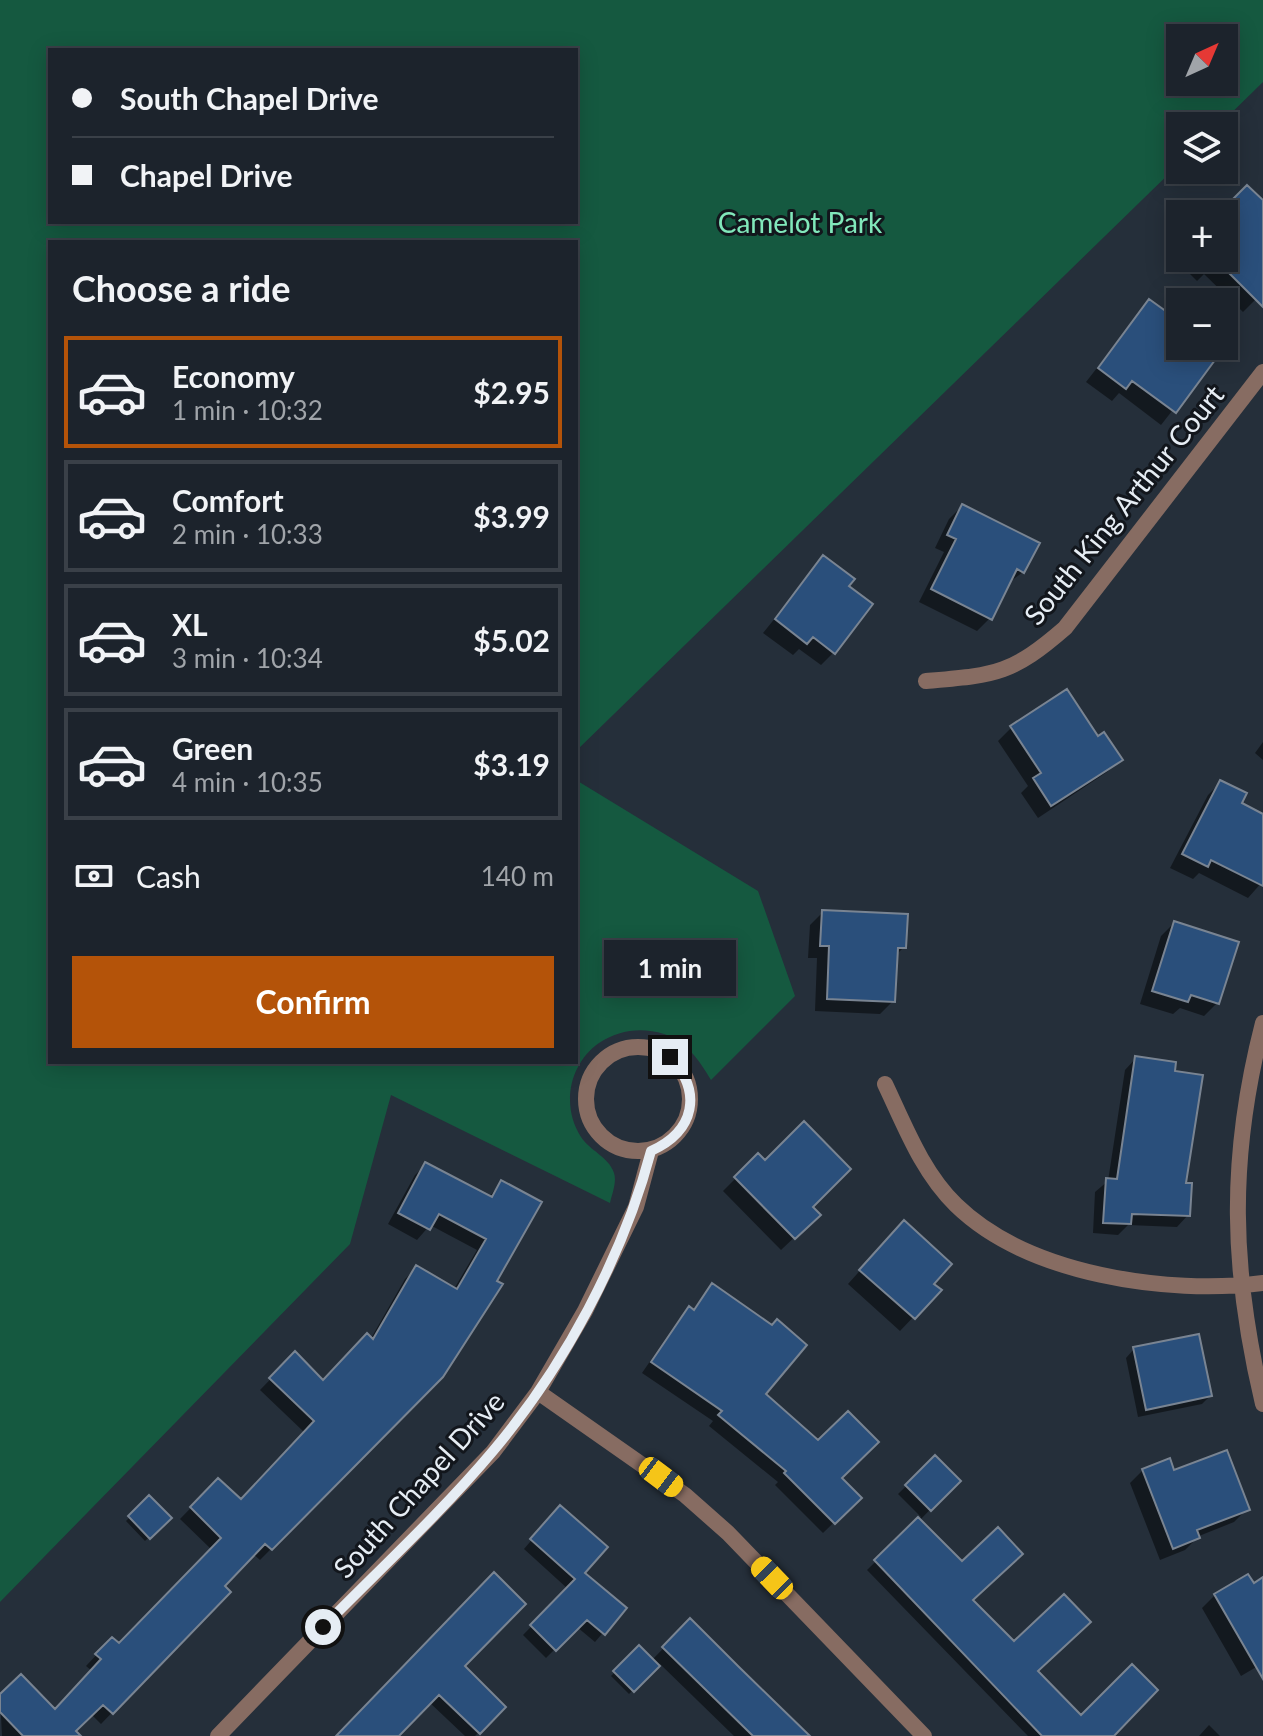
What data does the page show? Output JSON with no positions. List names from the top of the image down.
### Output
{
  "streets": {
    "street": ["South King Arthur Court", "South Chapel Drive"]
  },
  "parks": ["Camelot Park"],
  "north": "top right",
  "page": {
    "map_buttons": ["+", "−"],
    "banner": ["South Chapel Drive", "Chapel Drive"],
    "heading": "Choose a ride",
    "list": [
      {
        "name": "Economy",
        "note": "1 min · 10:32",
        "value": "$2.95"
      },
      {
        "name": "Comfort",
        "note": "2 min · 10:33",
        "value": "$3.99"
      },
      {
        "name": "XL",
        "note": "3 min · 10:34",
        "value": "$5.02"
      },
      {
        "name": "Green",
        "note": "4 min · 10:35",
        "value": "$3.19"
      }
    ],
    "pay": ["Cash", "140 m"],
    "bubble": "1 min",
    "buttons": "Confirm"
  }
}
